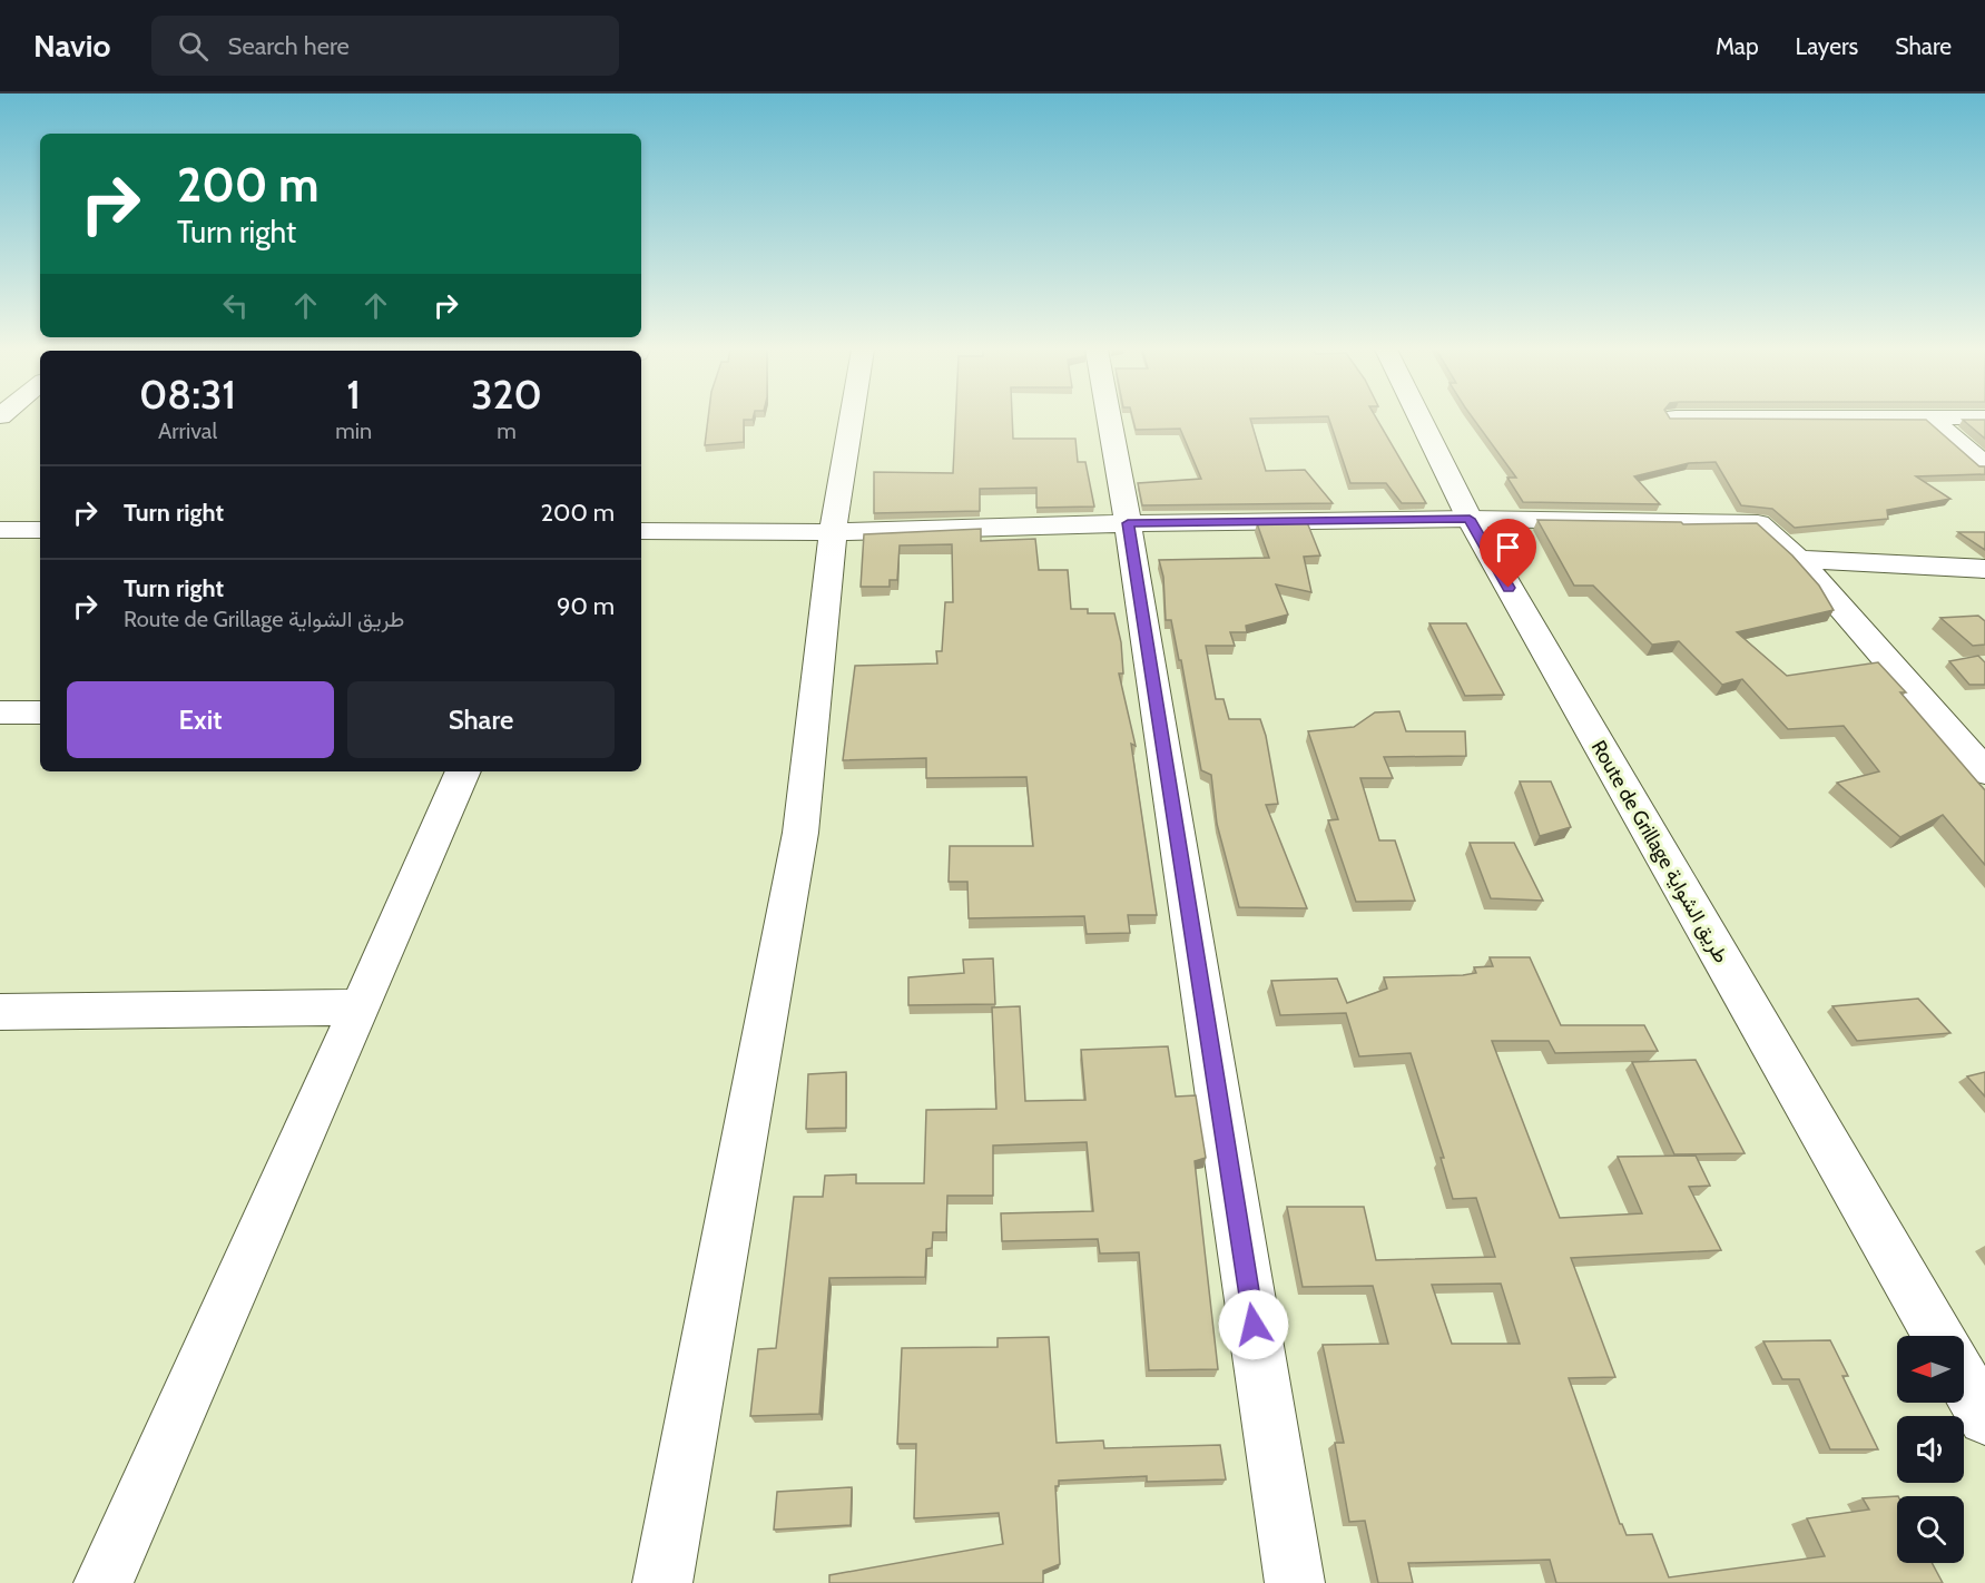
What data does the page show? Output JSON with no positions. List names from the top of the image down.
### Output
{
  "streets": {
    "street": ["Route de Grillage طريق الشواية"]
  },
  "north": "left",
  "page": {
    "header": "Navio",
    "search": "Search here",
    "nav": ["Map", "Layers", "Share"],
    "turn": ["200 m", "Turn right"],
    "eta": [
      "08:31",
      "Arrival",
      "1",
      "min",
      "320",
      "m"
    ],
    "list": [
      {
        "name": "Turn right",
        "value": "200 m"
      },
      {
        "name": "Turn right",
        "note": "Route de Grillage طريق الشواية",
        "value": "90 m"
      }
    ],
    "buttons": ["Exit", "Share"]
  }
}
